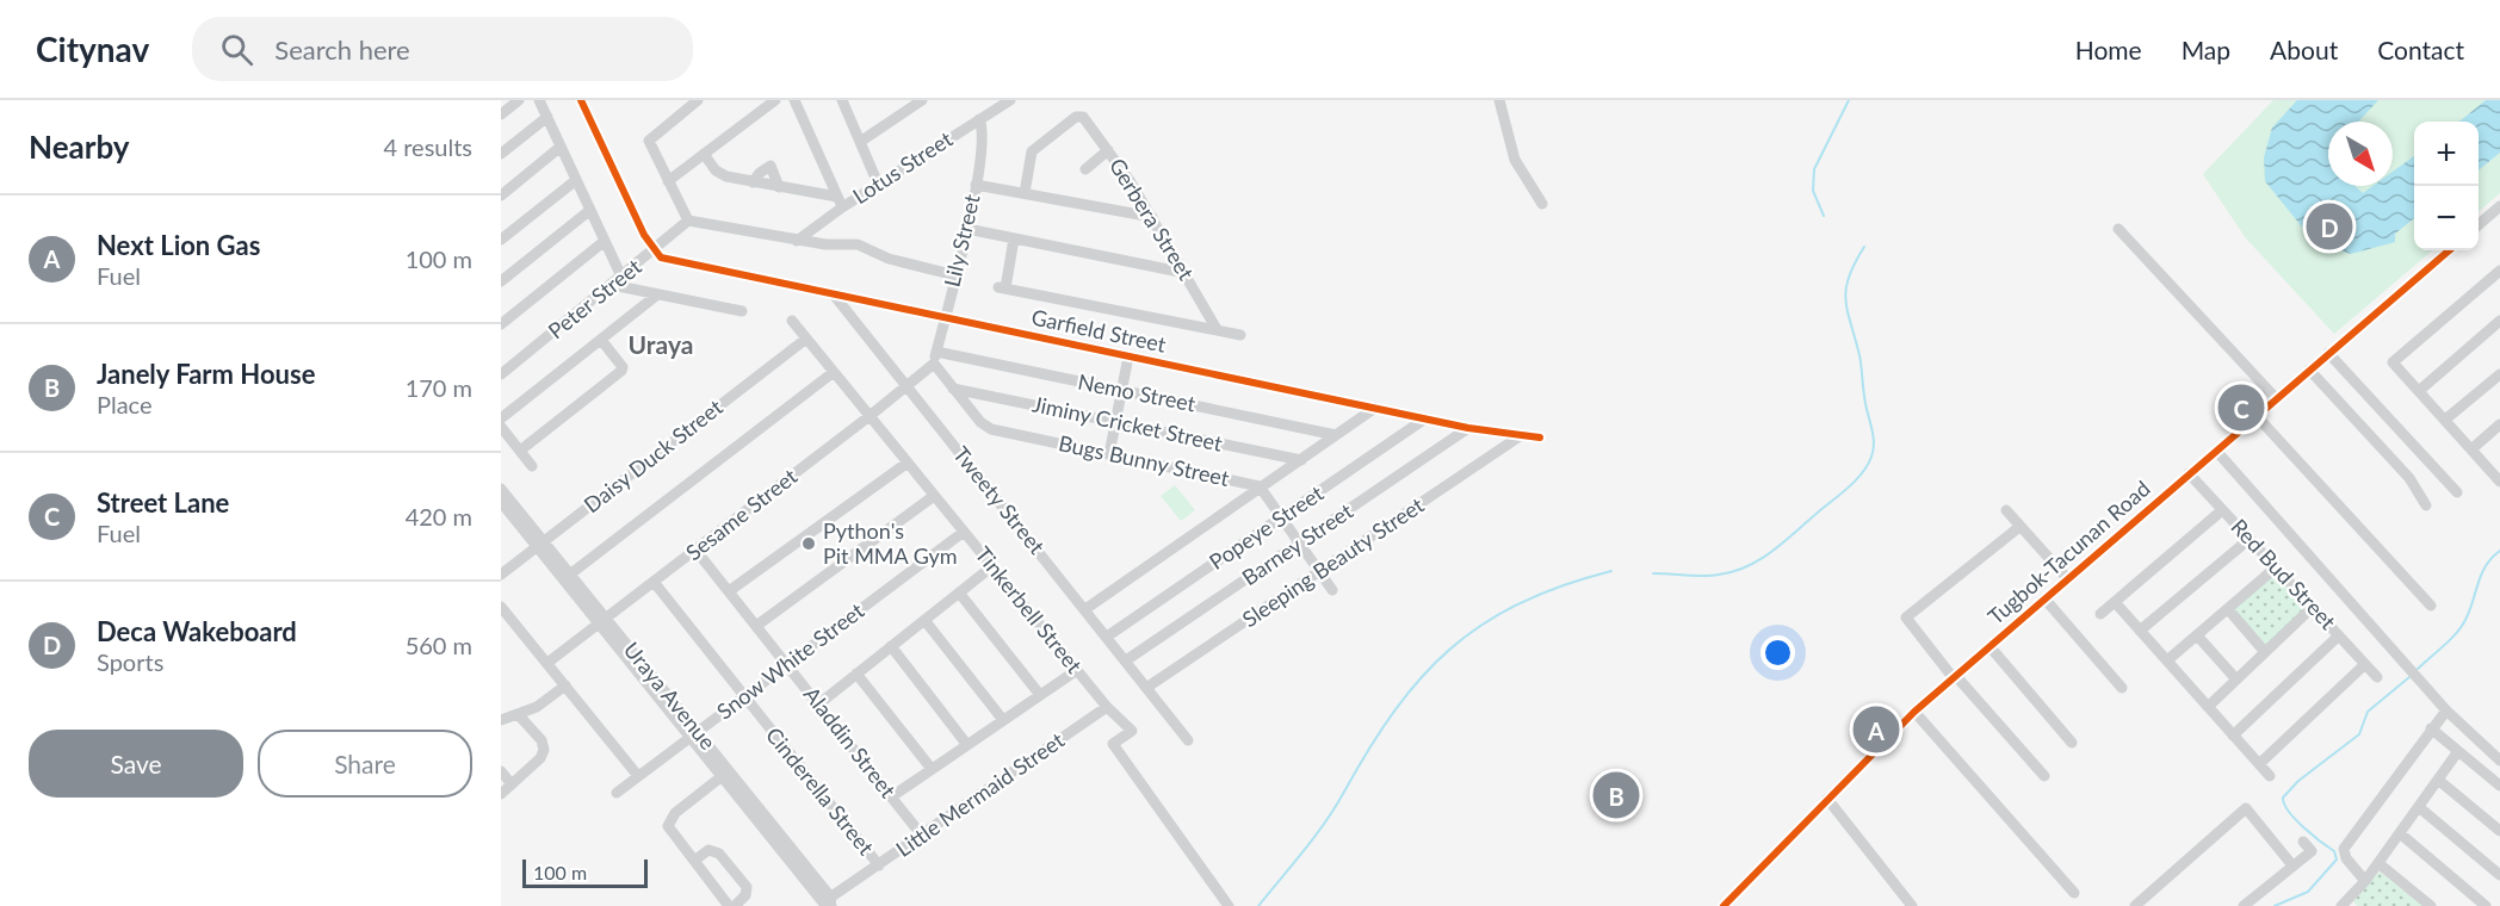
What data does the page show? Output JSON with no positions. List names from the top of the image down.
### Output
{
  "streets": {
    "street": [
      "Lotus Street",
      "Gerbera Street",
      "Lily Street",
      "Peter Street",
      "Garfield Street",
      "Nemo Street",
      "Jiminy Cricket Street",
      "Daisy Duck Street",
      "Bugs Bunny Street",
      "Tweety Street",
      "Sesame Street",
      "Popeye Street",
      "Barney Street",
      "Tugbok-Tacunan Road",
      "Sleeping Beauty Street",
      "Red Bud Street",
      "Tinkerbell Street",
      "Snow White Street",
      "Uraya Avenue",
      "Aladdin Street",
      "Cinderella Street",
      "Little Mermaid Street"
    ]
  },
  "crossings": [
    ["Lotus Street", "Lily Street"],
    ["Lily Street", "Garfield Street"],
    ["Lily Street", "Nemo Street"],
    ["Lily Street", "Bugs Bunny Street"],
    ["Lily Street", "Sesame Street"],
    ["Peter Street", "Garfield Street"],
    ["Garfield Street", "Tweety Street"],
    ["Garfield Street", "Popeye Street"],
    ["Garfield Street", "Barney Street"],
    ["Garfield Street", "Sleeping Beauty Street"],
    ["Nemo Street", "Bugs Bunny Street"],
    ["Nemo Street", "Sesame Street"],
    ["Nemo Street", "Popeye Street"],
    ["Jiminy Cricket Street", "Bugs Bunny Street"],
    ["Jiminy Cricket Street", "Popeye Street"],
    ["Daisy Duck Street", "Tinkerbell Street"],
    ["Daisy Duck Street", "Uraya Avenue"],
    ["Bugs Bunny Street", "Sesame Street"],
    ["Bugs Bunny Street", "Popeye Street"],
    ["Tweety Street", "Sesame Street"],
    ["Tweety Street", "Popeye Street"],
    ["Tweety Street", "Barney Street"],
    ["Tweety Street", "Sleeping Beauty Street"],
    ["Sesame Street", "Tinkerbell Street"],
    ["Sesame Street", "Uraya Avenue"],
    ["Sesame Street", "Aladdin Street"],
    ["Sesame Street", "Cinderella Street"],
    ["Tugbok-Tacunan Road", "Red Bud Street"],
    ["Tinkerbell Street", "Snow White Street"],
    ["Tinkerbell Street", "Little Mermaid Street"],
    ["Snow White Street", "Uraya Avenue"],
    ["Snow White Street", "Aladdin Street"],
    ["Snow White Street", "Cinderella Street"],
    ["Uraya Avenue", "Little Mermaid Street"],
    ["Aladdin Street", "Little Mermaid Street"],
    ["Cinderella Street", "Little Mermaid Street"]
  ],
  "districts": ["Uraya"],
  "places": ["Python's Pit MMA Gym"],
  "scale_bar": "100 m",
  "north": "bottom right",
  "page": {
    "header": "Citynav",
    "search": "Search here",
    "nav": [
      "Home",
      "Map",
      "About",
      "Contact"
    ],
    "heading": ["Nearby", "4 results"],
    "map_buttons": ["+", "−"],
    "list": [
      {
        "mark": "A",
        "name": "Next Lion Gas",
        "note": "Fuel",
        "value": "100 m"
      },
      {
        "mark": "B",
        "name": "Janely Farm House",
        "note": "Place",
        "value": "170 m"
      },
      {
        "mark": "C",
        "name": "Street Lane",
        "note": "Fuel",
        "value": "420 m"
      },
      {
        "mark": "D",
        "name": "Deca Wakeboard",
        "note": "Sports",
        "value": "560 m"
      }
    ],
    "pins": [
      "D",
      "C",
      "A",
      "B"
    ],
    "buttons": ["Save", "Share"],
    "scale": "100 m"
  }
}
